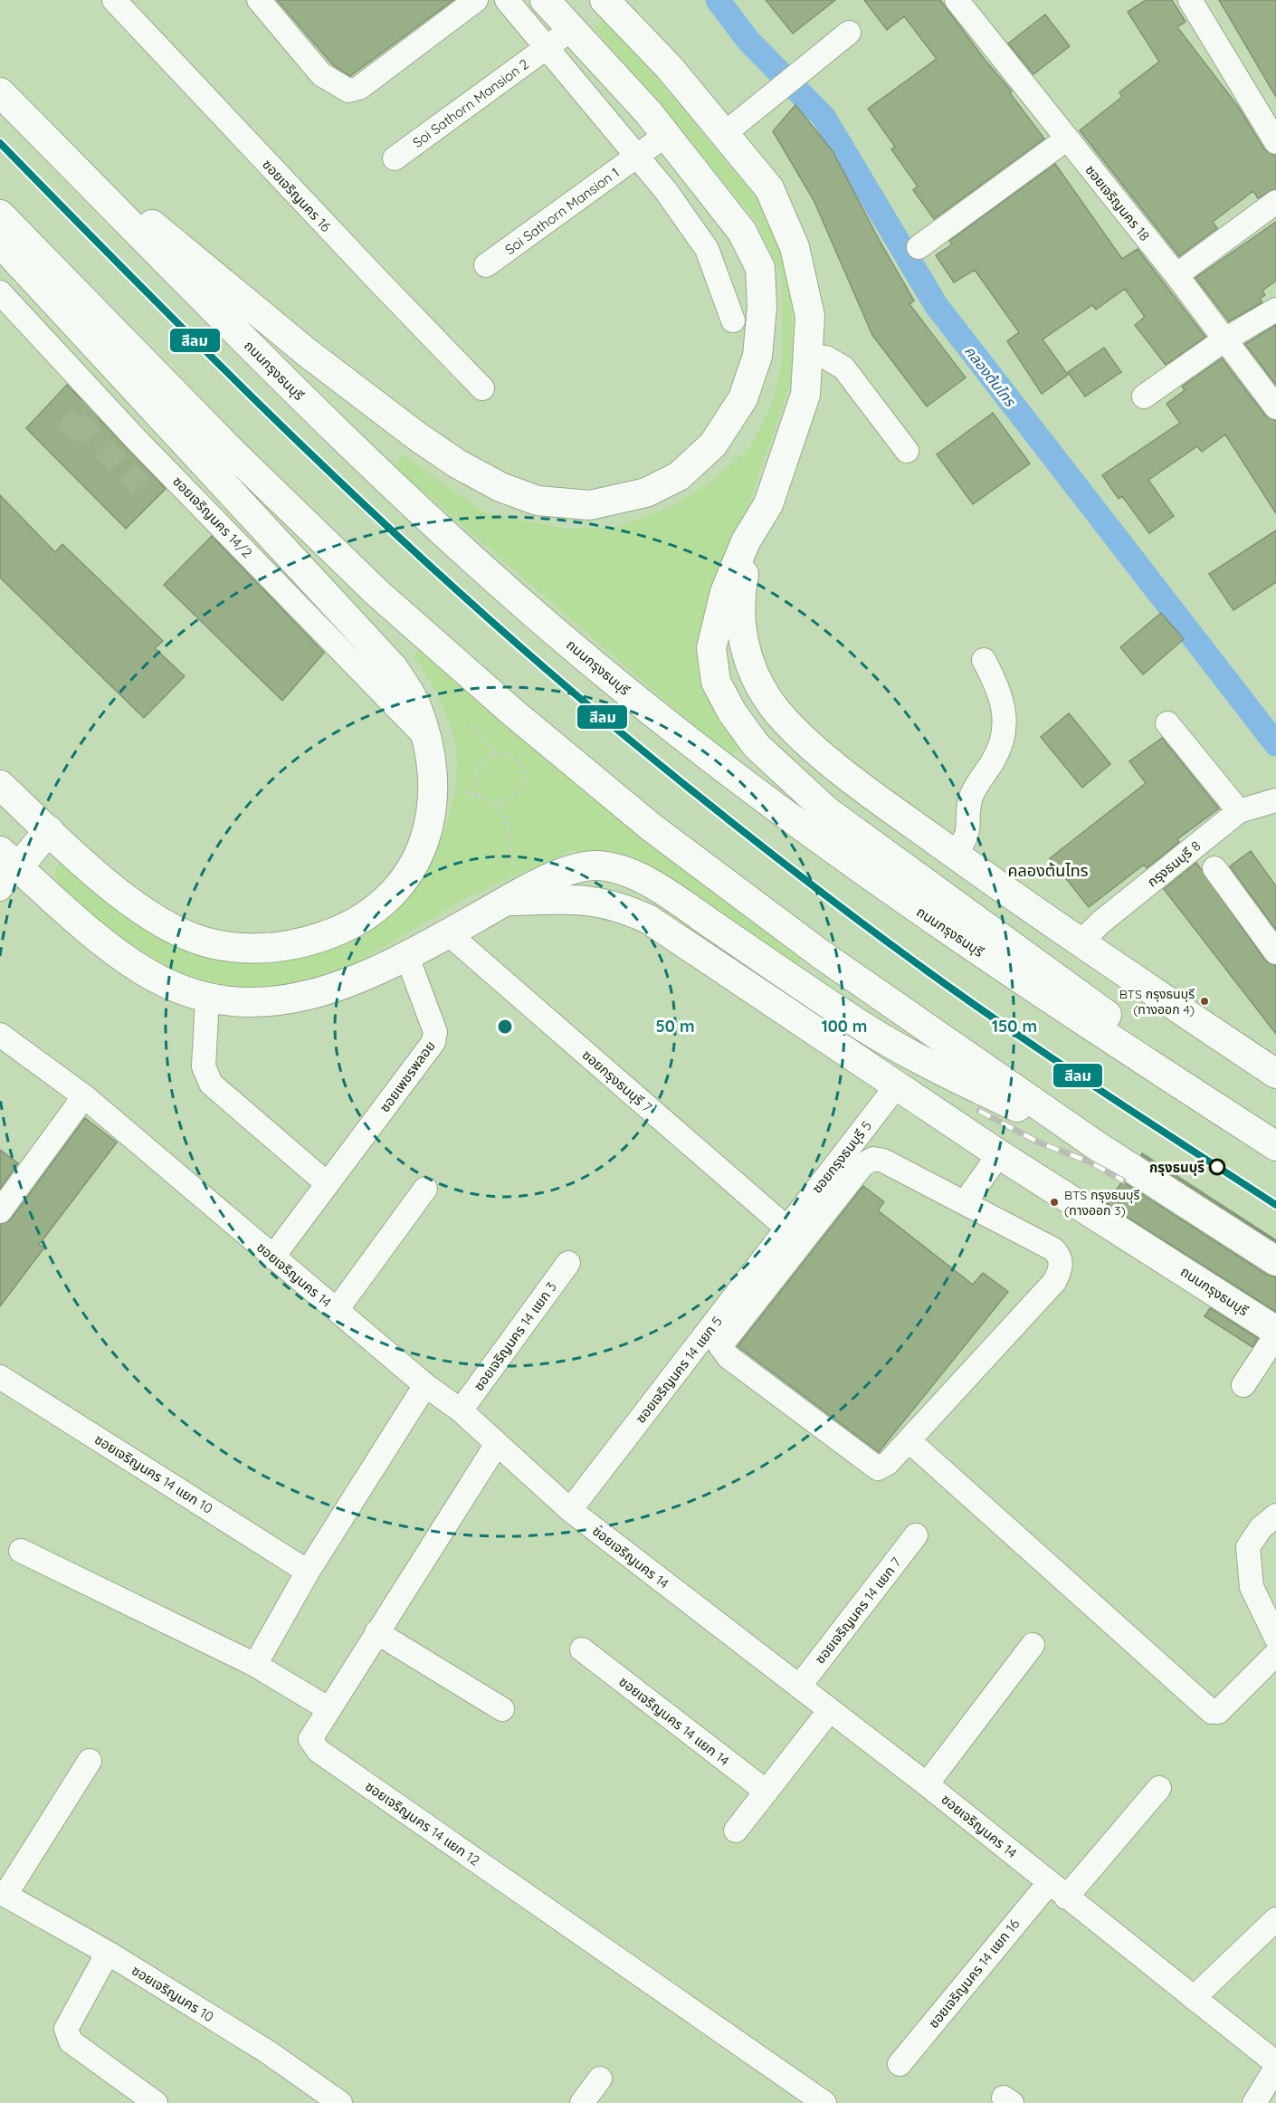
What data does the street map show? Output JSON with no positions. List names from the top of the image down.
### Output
{
  "streets": {
    "main road": ["ถนนกรุงธนบุรี"],
    "street": [
      "Soi Sathorn Mansion 2",
      "ซอยเจริญนคร 16",
      "ซอยเจริญนคร 18",
      "Soi Sathorn Mansion 1",
      "ซอยเจริญนคร 14/2",
      "กรุงธนบุรี 8",
      "ซอยเพชรพลอย",
      "ซอยกรุงธนบุรี 7",
      "ซอยกรุงธนบุรี 5",
      "ซอยเจริญนคร 14",
      "ซอยเจริญนคร 14 แยก 3",
      "ซอยเจริญนคร 14 แยก 5",
      "ซอยเจริญนคร 14 แยก 10",
      "ซอยเจริญนคร 14 แยก 7",
      "ซอยเจริญนคร 14 แยก 14",
      "ซอยเจริญนคร 14 แยก 12",
      "ซอยเจริญนคร 14 แยก 16",
      "ซอยเจริญนคร 10"
    ]
  },
  "crossings": [
    ["ถนนกรุงธนบุรี", "ซอยกรุงธนบุรี 5"],
    ["ซอยเพชรพลอย", "ซอยเจริญนคร 14"],
    ["ซอยกรุงธนบุรี 7", "ซอยกรุงธนบุรี 5"],
    ["ซอยกรุงธนบุรี 7", "ซอยเจริญนคร 14 แยก 5"],
    ["ซอยกรุงธนบุรี 5", "ซอยเจริญนคร 14 แยก 5"],
    ["ซอยเจริญนคร 14", "ซอยเจริญนคร 14 แยก 3"],
    ["ซอยเจริญนคร 14", "ซอยเจริญนคร 14 แยก 5"],
    ["ซอยเจริญนคร 14", "ซอยเจริญนคร 14 แยก 7"],
    ["ซอยเจริญนคร 14", "ซอยเจริญนคร 14 แยก 12"],
    ["ซอยเจริญนคร 14", "ซอยเจริญนคร 14 แยก 16"]
  ],
  "districts": ["คลองต้นไทร"],
  "water": ["คลองต้นไทร"],
  "places": ["BTS กรุงธนบุรี (ทางออก 4)", "กรุงธนบุรี", "BTS กรุงธนบุรี (ทางออก 3)"],
  "lines": ["transit line สีลม"],
  "rings": ["50 m", "100 m", "150 m"]
}
